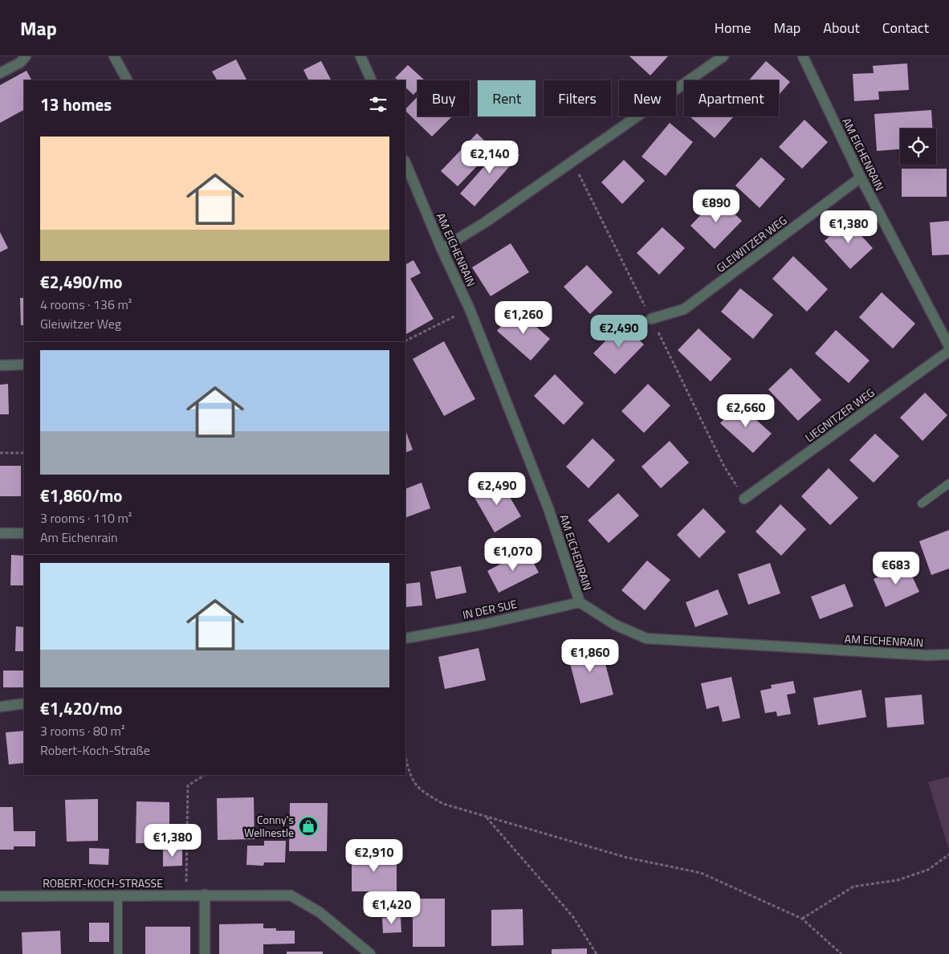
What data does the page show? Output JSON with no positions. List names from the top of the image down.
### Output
{
  "streets": {
    "street": [
      "AM EICHENRAIN",
      "GLEIWITZER WEG",
      "LIEGNITZER WEG",
      "IN DER SUE",
      "ROBERT-KOCH-STRASSE"
    ]
  },
  "crossings": [
    ["AM EICHENRAIN", "GLEIWITZER WEG"],
    ["AM EICHENRAIN", "IN DER SUE"]
  ],
  "places": {
    "shop": ["Conny's Wellnestle"]
  },
  "page": {
    "header": "Map",
    "nav": [
      "Home",
      "Map",
      "About",
      "Contact"
    ],
    "chip": [
      "Buy",
      "Rent",
      "Filters",
      "New",
      "Apartment"
    ],
    "heading": "13 homes",
    "list": [
      {
        "name": "€2,490/mo",
        "note": "4 rooms · 136 m² · Gleiwitzer Weg"
      },
      {
        "name": "€1,860/mo",
        "note": "3 rooms · 110 m² · Am Eichenrain"
      },
      {
        "name": "€1,420/mo",
        "note": "3 rooms · 80 m² · Robert-Koch-Straße"
      }
    ],
    "price": [
      "€2,140",
      "€890",
      "€1,380",
      "€1,260",
      "€2,490",
      "€2,660",
      "€2,490",
      "€1,070",
      "€683",
      "€1,860",
      "€1,380",
      "€2,910",
      "€1,420"
    ]
  }
}
